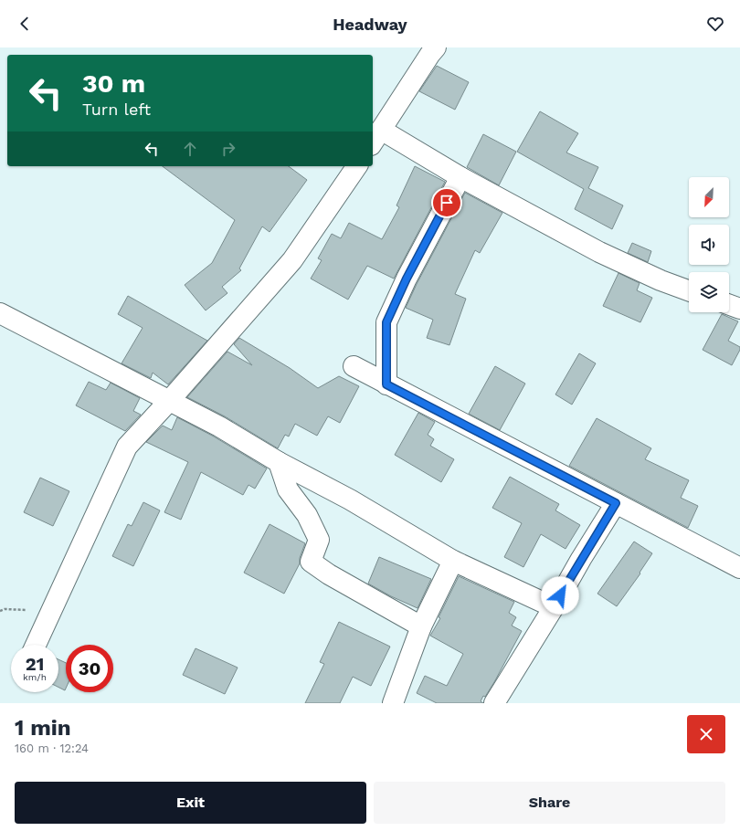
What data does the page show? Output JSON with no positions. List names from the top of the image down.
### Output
{
  "north": "bottom left",
  "page": {
    "header": "Headway",
    "turn": ["30 m", "Turn left"],
    "speed": "21 km/h",
    "limit": "30",
    "heading": ["1 min", "160 m · 12:24"],
    "buttons": ["Exit", "Share"]
  }
}
